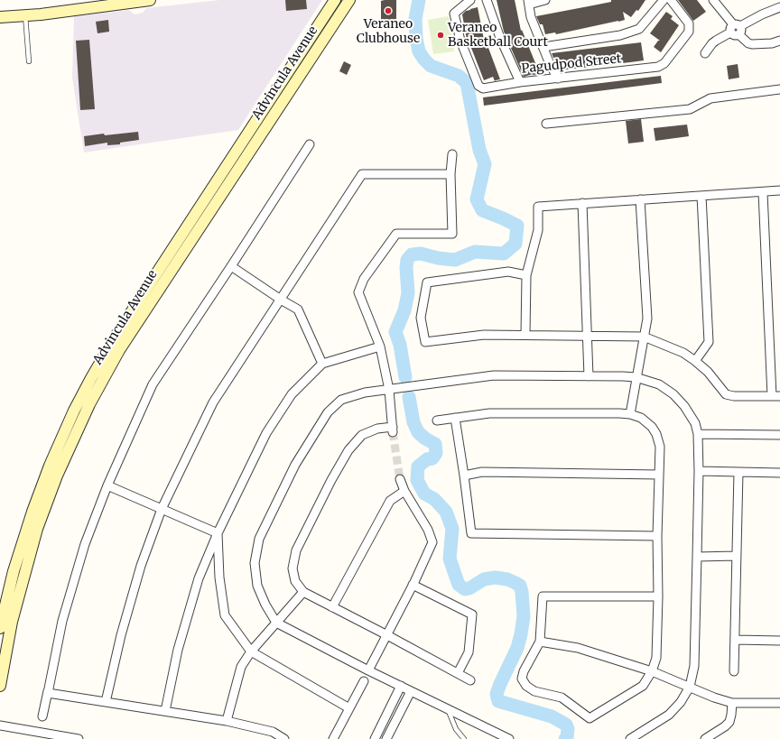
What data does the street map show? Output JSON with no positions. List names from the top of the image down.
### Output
{
  "streets": {
    "main road": ["Advincula Avenue"],
    "street": ["Pagudpod Street"]
  },
  "places": ["Veraneo Clubhouse", "Veraneo Basketball Court"]
}
